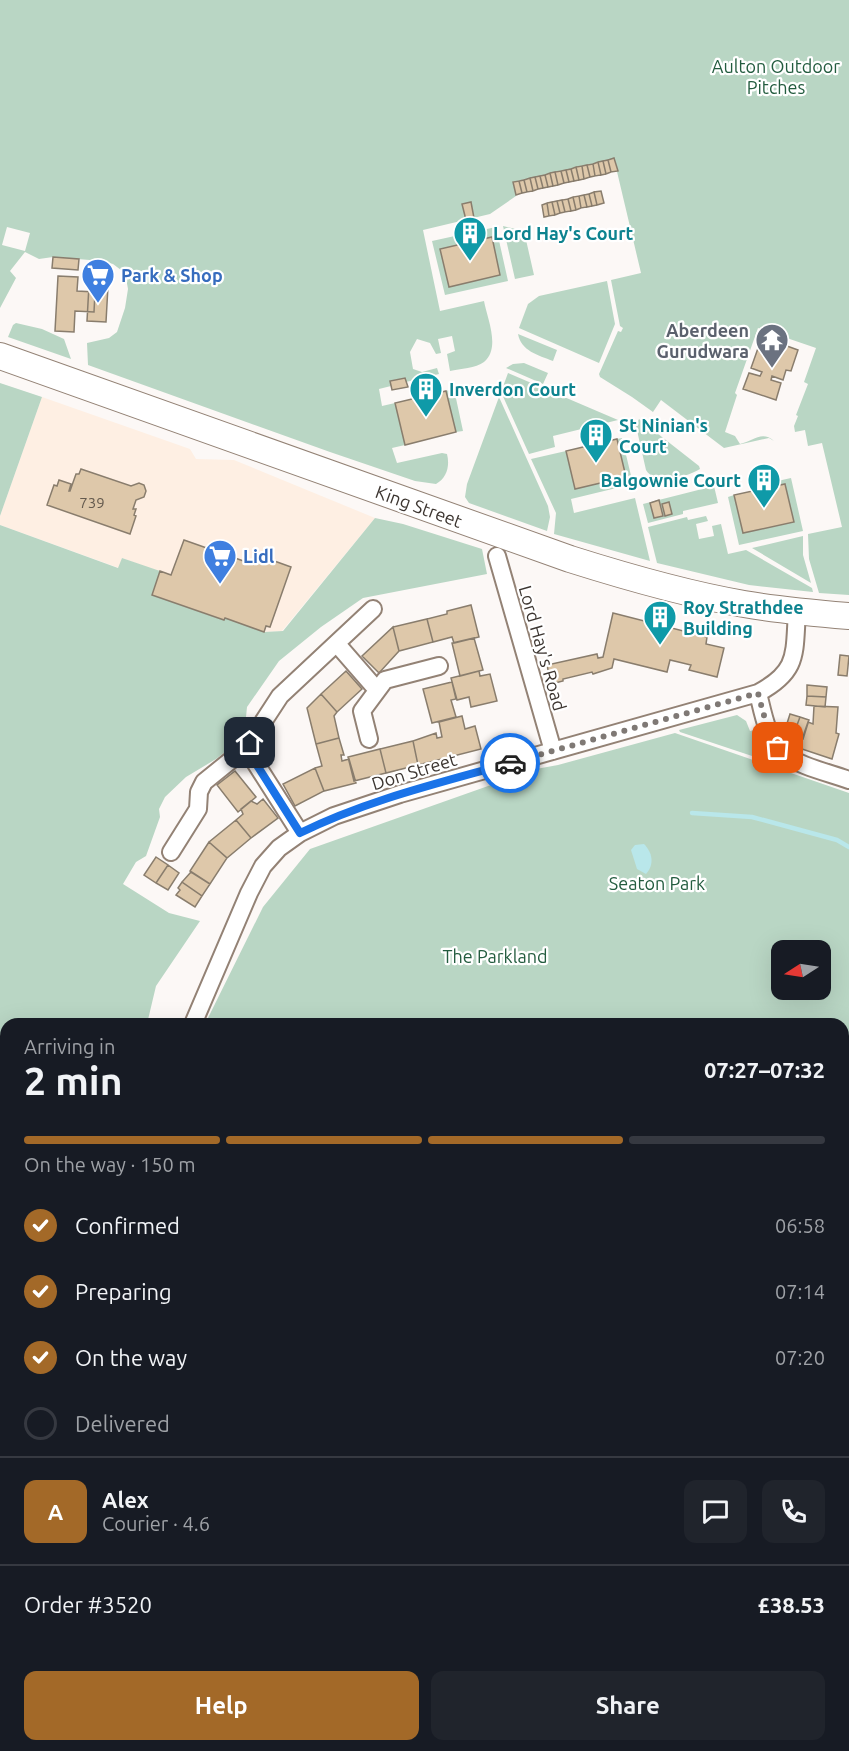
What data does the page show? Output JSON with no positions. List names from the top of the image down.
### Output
{
  "streets": {
    "main road": ["King Street"],
    "street": ["Lord Hay's Road", "Don Street"]
  },
  "crossings": [
    ["King Street", "Don Street"],
    ["Lord Hay's Road", "Don Street"]
  ],
  "parks": ["Aulton Outdoor Pitches", "Seaton Park", "The Parkland"],
  "places": {
    "building": [
      "Lord Hay's Court",
      "Inverdon Court",
      "St Ninian's Court",
      "Balgownie Court",
      "Roy Strathdee Building"
    ],
    "supermarket": ["Park & Shop", "Lidl"],
    "temple": ["Aberdeen Gurudwara"]
  },
  "house_numbers": ["739"],
  "north": "left",
  "page": {
    "heading": ["2 min", "Arriving in", "07:27–07:32"],
    "panel": [
      "Alex",
      "Courier · 4.6",
      "Order #3520",
      "£38.53"
    ],
    "bar": "On the way · 150 m",
    "list": [
      ["Confirmed", "06:58"],
      ["Preparing", "07:14"],
      ["On the way", "07:20"],
      "Delivered"
    ],
    "round": "A",
    "buttons": ["Help", "Share"]
  }
}
